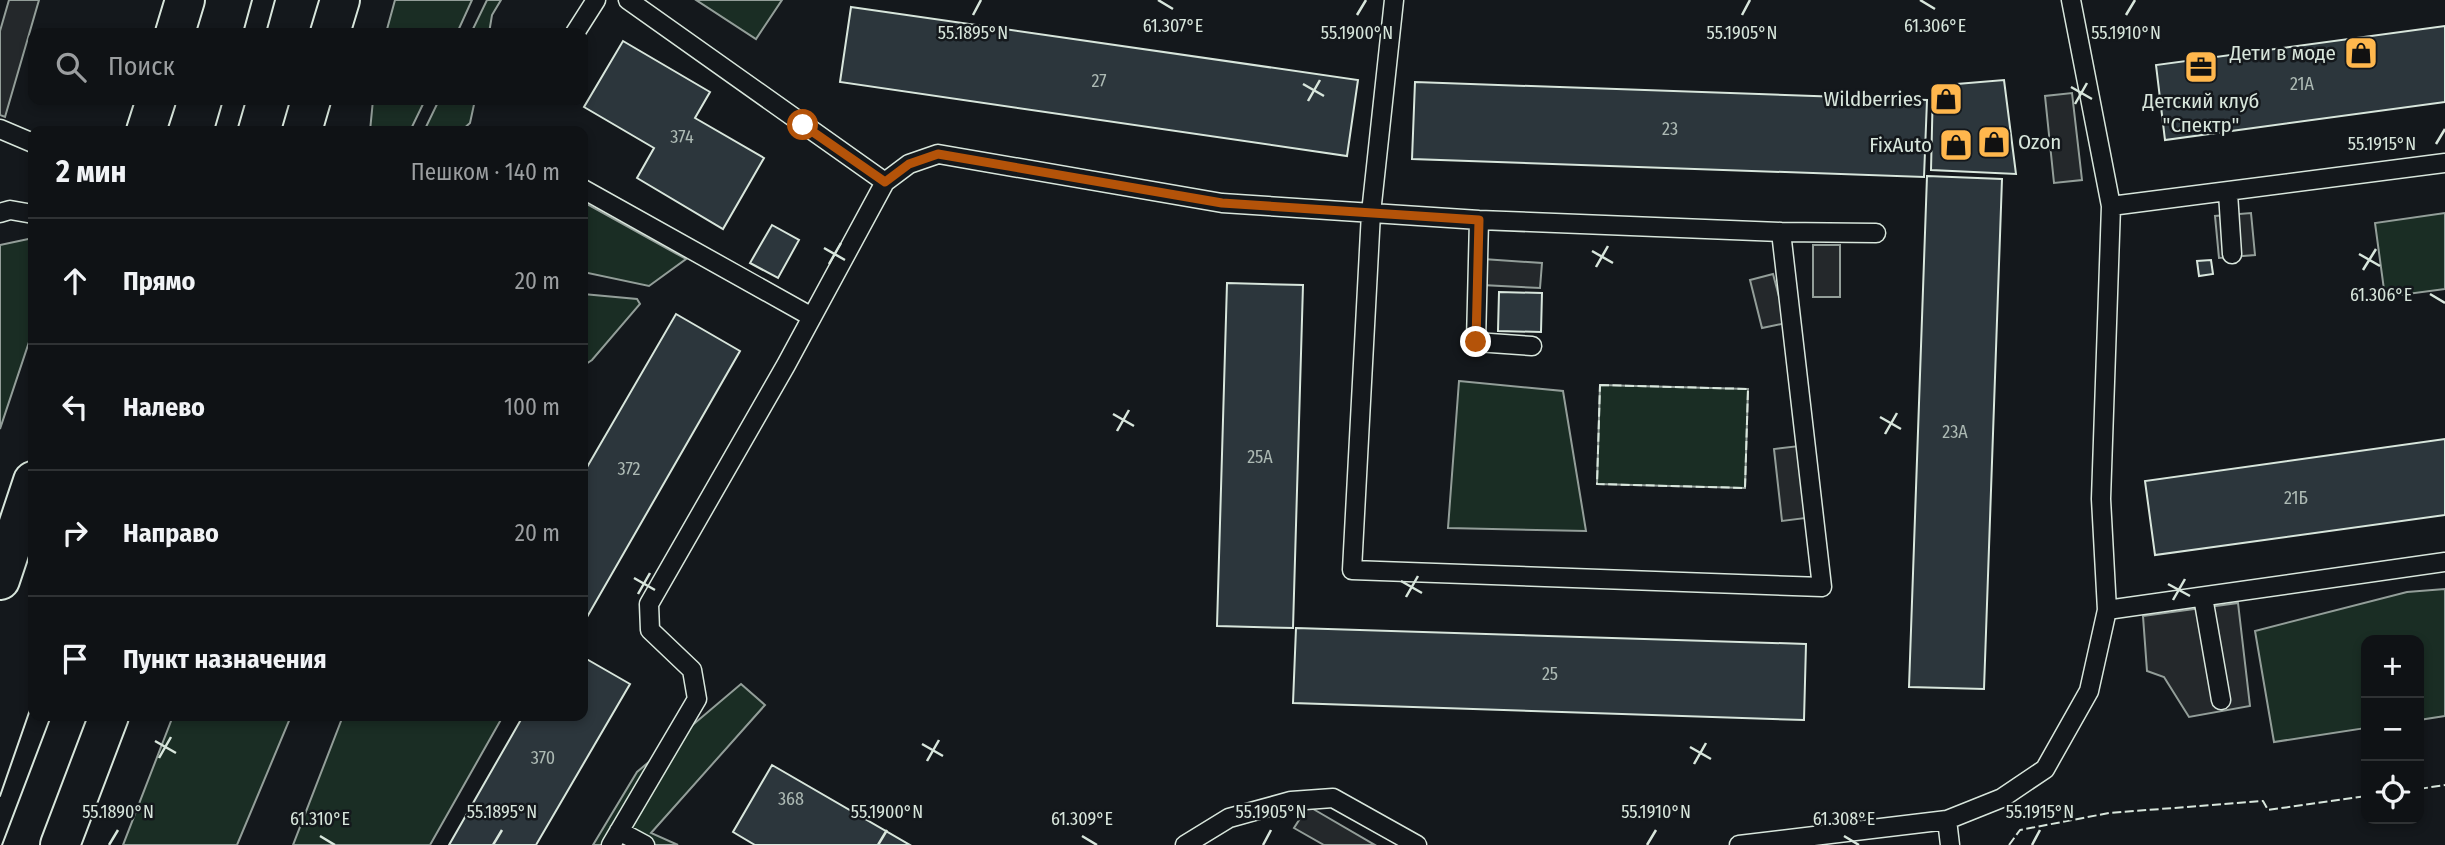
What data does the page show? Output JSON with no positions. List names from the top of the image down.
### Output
{
  "places": {
    "shop": [
      "Дети в моде",
      "Wildberries",
      "Ozon",
      "FixAuto"
    ],
    "office": ["Детский клуб \"Спектр\""]
  },
  "house_numbers": [
    "27",
    "21А",
    "23",
    "374",
    "23А",
    "25А",
    "372",
    "21Б",
    "25",
    "370",
    "368"
  ],
  "page": {
    "search": "Поиск",
    "heading": ["2 мин", "Пешком · 140 m"],
    "list": [
      ["Прямо", "20 m"],
      ["Налево", "100 m"],
      ["Направо", "20 m"],
      "Пункт назначения"
    ],
    "map_buttons": ["+", "−"]
  },
  "coordinates": [
    "61.306°E",
    "61.307°E",
    "55.1895°N",
    "55.1900°N",
    "55.1905°N",
    "55.1910°N",
    "55.1915°N",
    "55.1890°N",
    "61.310°E",
    "61.309°E",
    "61.308°E"
  ]
}
